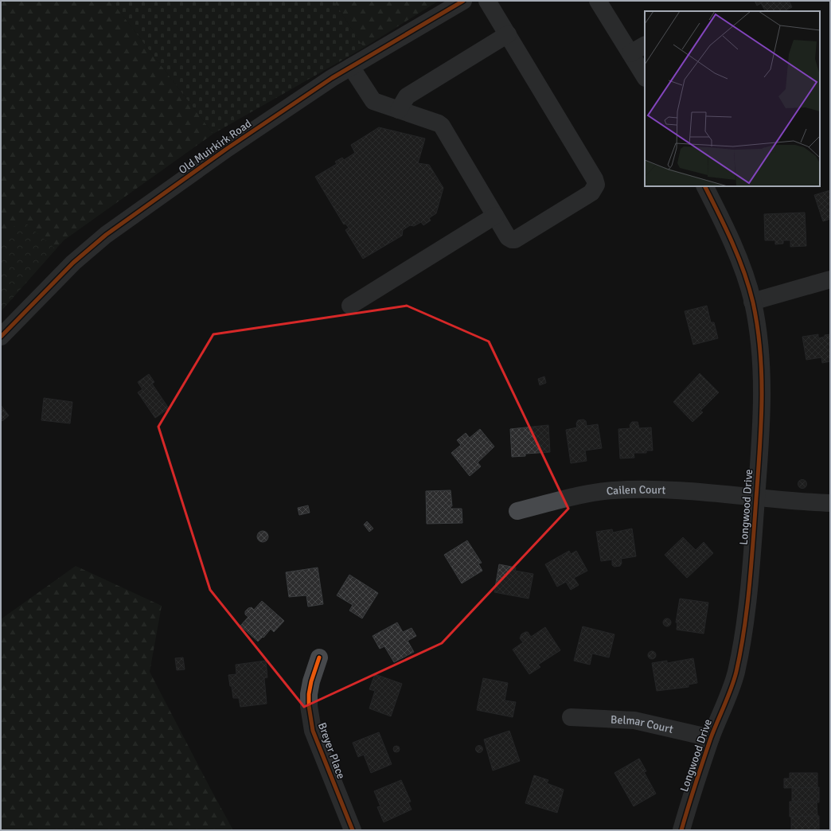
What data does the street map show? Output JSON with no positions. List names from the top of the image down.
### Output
{
  "streets": {
    "street": [
      "Old Muirkirk Road",
      "Cailen Court",
      "Longwood Drive",
      "Belmar Court",
      "Breyer Place"
    ]
  },
  "crossings": [
    ["Cailen Court", "Longwood Drive"],
    ["Longwood Drive", "Belmar Court"]
  ]
}
